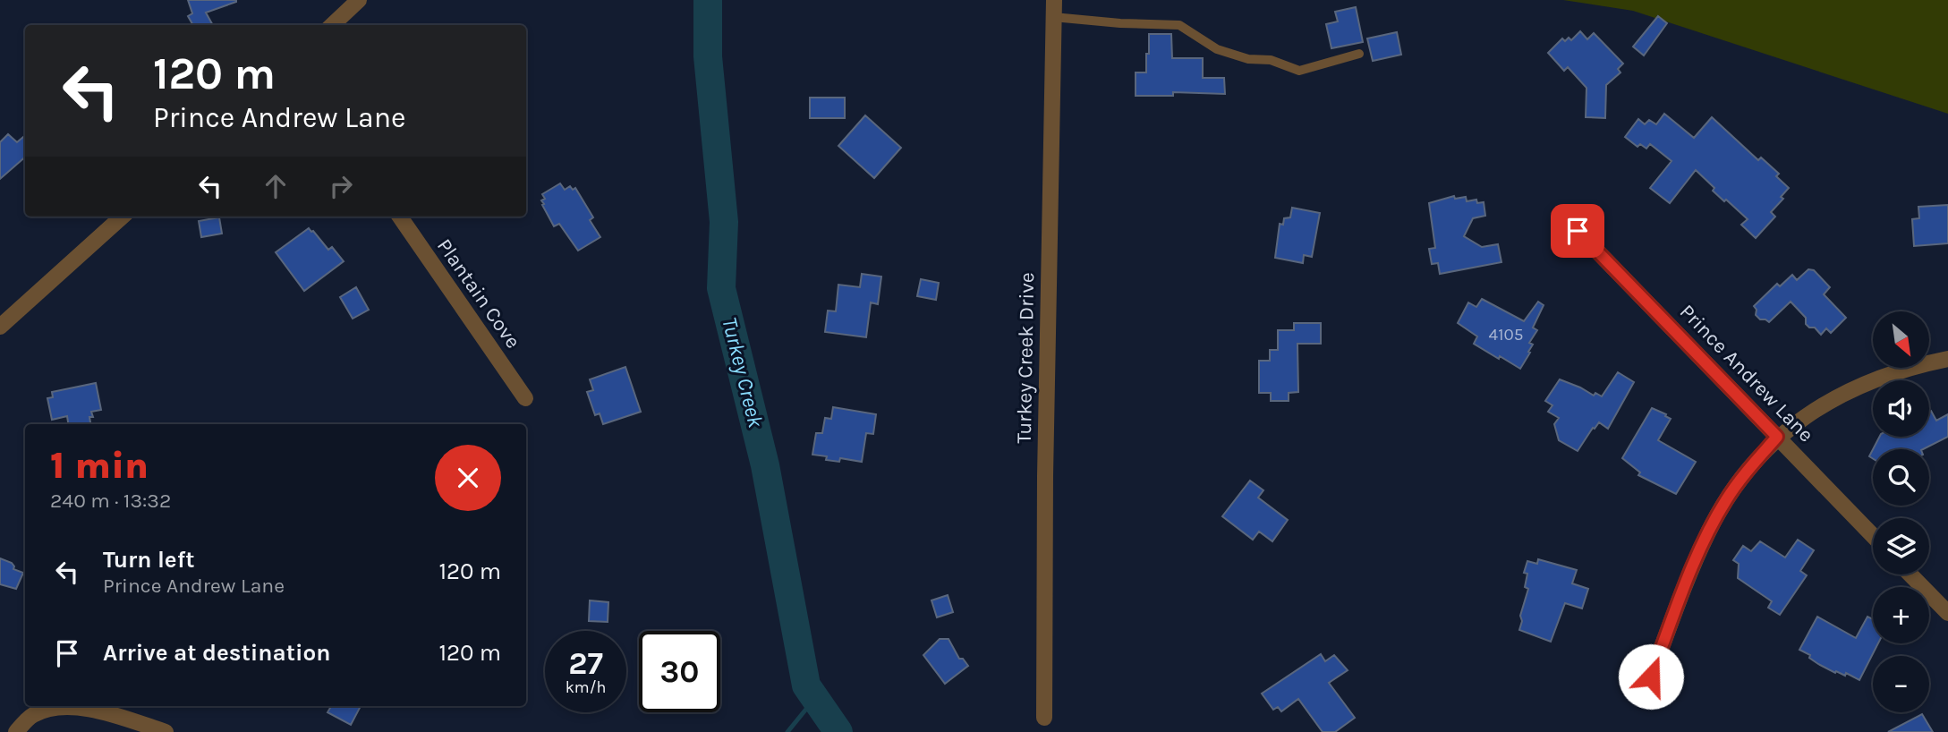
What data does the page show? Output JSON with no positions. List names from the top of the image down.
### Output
{
  "streets": {
    "street": ["Plantain Cove", "Turkey Creek Drive", "Prince Andrew Lane"]
  },
  "water": ["Turkey Creek"],
  "house_numbers": ["4105"],
  "north": "bottom right",
  "page": {
    "turn": ["120 m", "Prince Andrew Lane"],
    "map_buttons": ["+", "−"],
    "heading": ["1 min", "240 m · 13:32"],
    "list": [
      {
        "name": "Turn left",
        "note": "Prince Andrew Lane",
        "value": "120 m"
      },
      {
        "name": "Arrive at destination",
        "value": "120 m"
      }
    ],
    "speed": "27 km/h",
    "limit": "30"
  }
}
